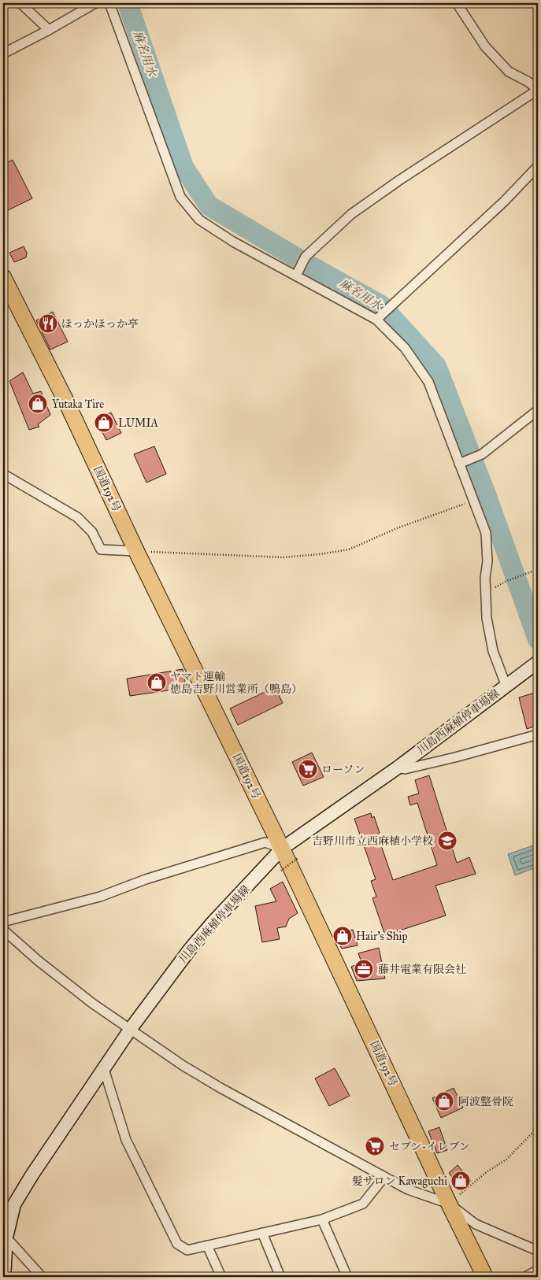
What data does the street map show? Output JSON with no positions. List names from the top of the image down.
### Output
{
  "streets": {
    "highway": ["国道192号"],
    "main road": ["川島西麻植停車場線"]
  },
  "crossings": [
    ["国道192号", "川島西麻植停車場線"]
  ],
  "water": ["麻名用水"],
  "places": {
    "restaurant": ["ほっかほっか亭"],
    "shop": [
      "Yutaka Tire",
      "LUMIA",
      "ヤマト運輸 徳島吉野川営業所（鴨島）",
      "Hair's Ship",
      "阿波整骨院",
      "髪サロン Kawaguchi"
    ],
    "supermarket": ["ローソン", "セブン-イレブン"],
    "school or university": ["吉野川市立西麻植小学校"],
    "office": ["藤井電業有限会社"]
  }
}
